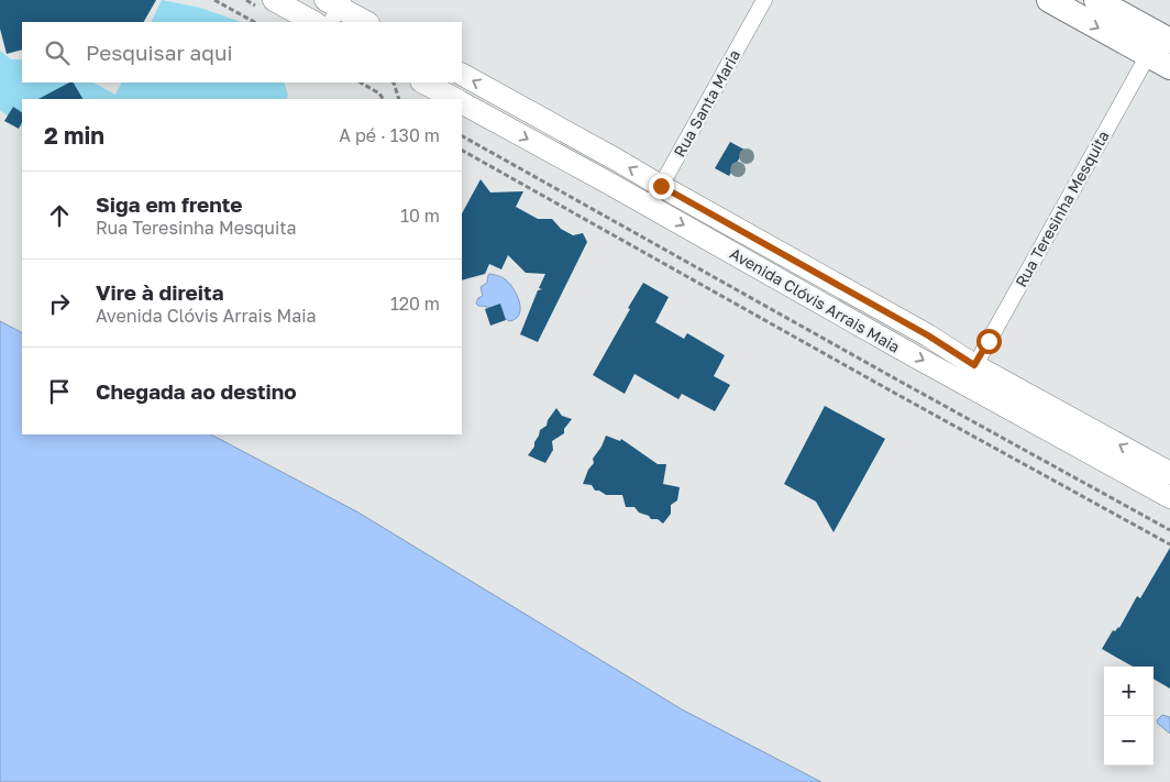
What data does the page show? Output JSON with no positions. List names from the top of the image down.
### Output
{
  "streets": {
    "main road": ["Avenida Clóvis Arrais Maia"],
    "street": ["Rua Santa Maria", "Rua Teresinha Mesquita"]
  },
  "crossings": [
    ["Rua Santa Maria", "Avenida Clóvis Arrais Maia"],
    ["Rua Teresinha Mesquita", "Avenida Clóvis Arrais Maia"]
  ],
  "page": {
    "search": "Pesquisar aqui",
    "heading": ["2 min", "A pé · 130 m"],
    "list": [
      ["Siga em frente", "Rua Teresinha Mesquita", "10 m"],
      ["Vire à direita", "Avenida Clóvis Arrais Maia", "120 m"],
      "Chegada ao destino"
    ],
    "map_buttons": ["+", "−"]
  }
}
